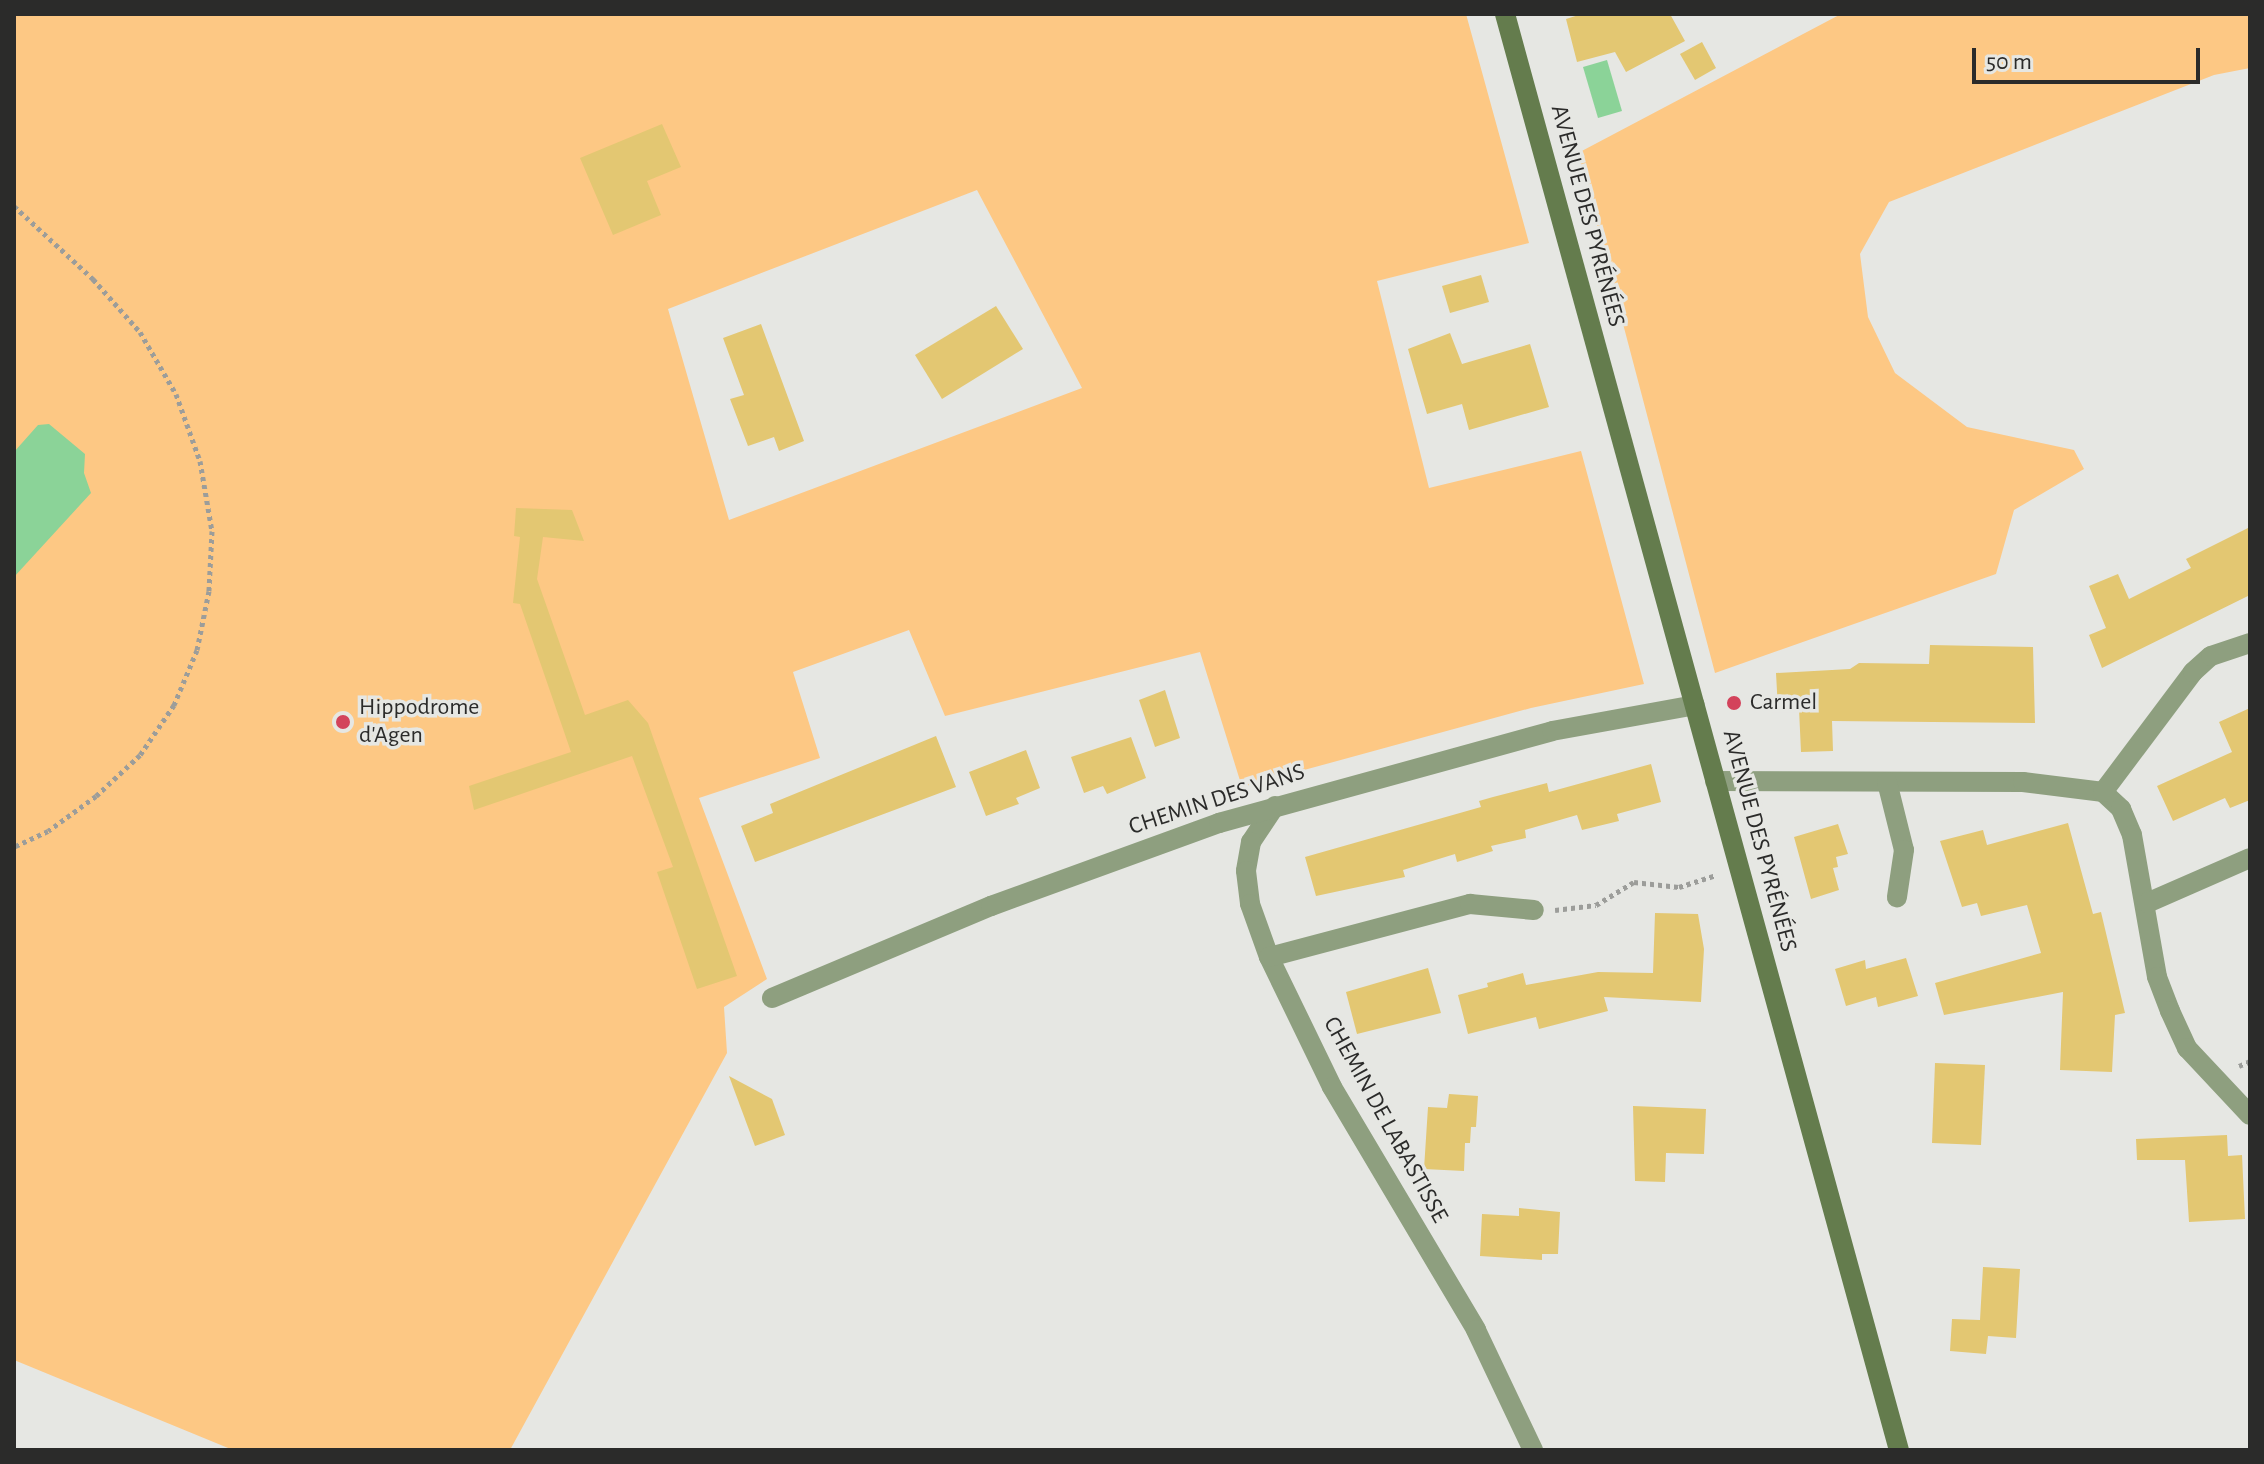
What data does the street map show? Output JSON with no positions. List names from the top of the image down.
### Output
{
  "streets": {
    "main road": ["AVENUE DES PYRÉNÉES"],
    "street": ["CHEMIN DES VANS", "CHEMIN DE LABASTISSE"]
  },
  "crossings": [
    ["AVENUE DES PYRÉNÉES", "CHEMIN DES VANS"],
    ["CHEMIN DES VANS", "CHEMIN DE LABASTISSE"]
  ],
  "places": ["Carmel", "Hippodrome d'Agen"],
  "scale_bar": "50 m"
}
